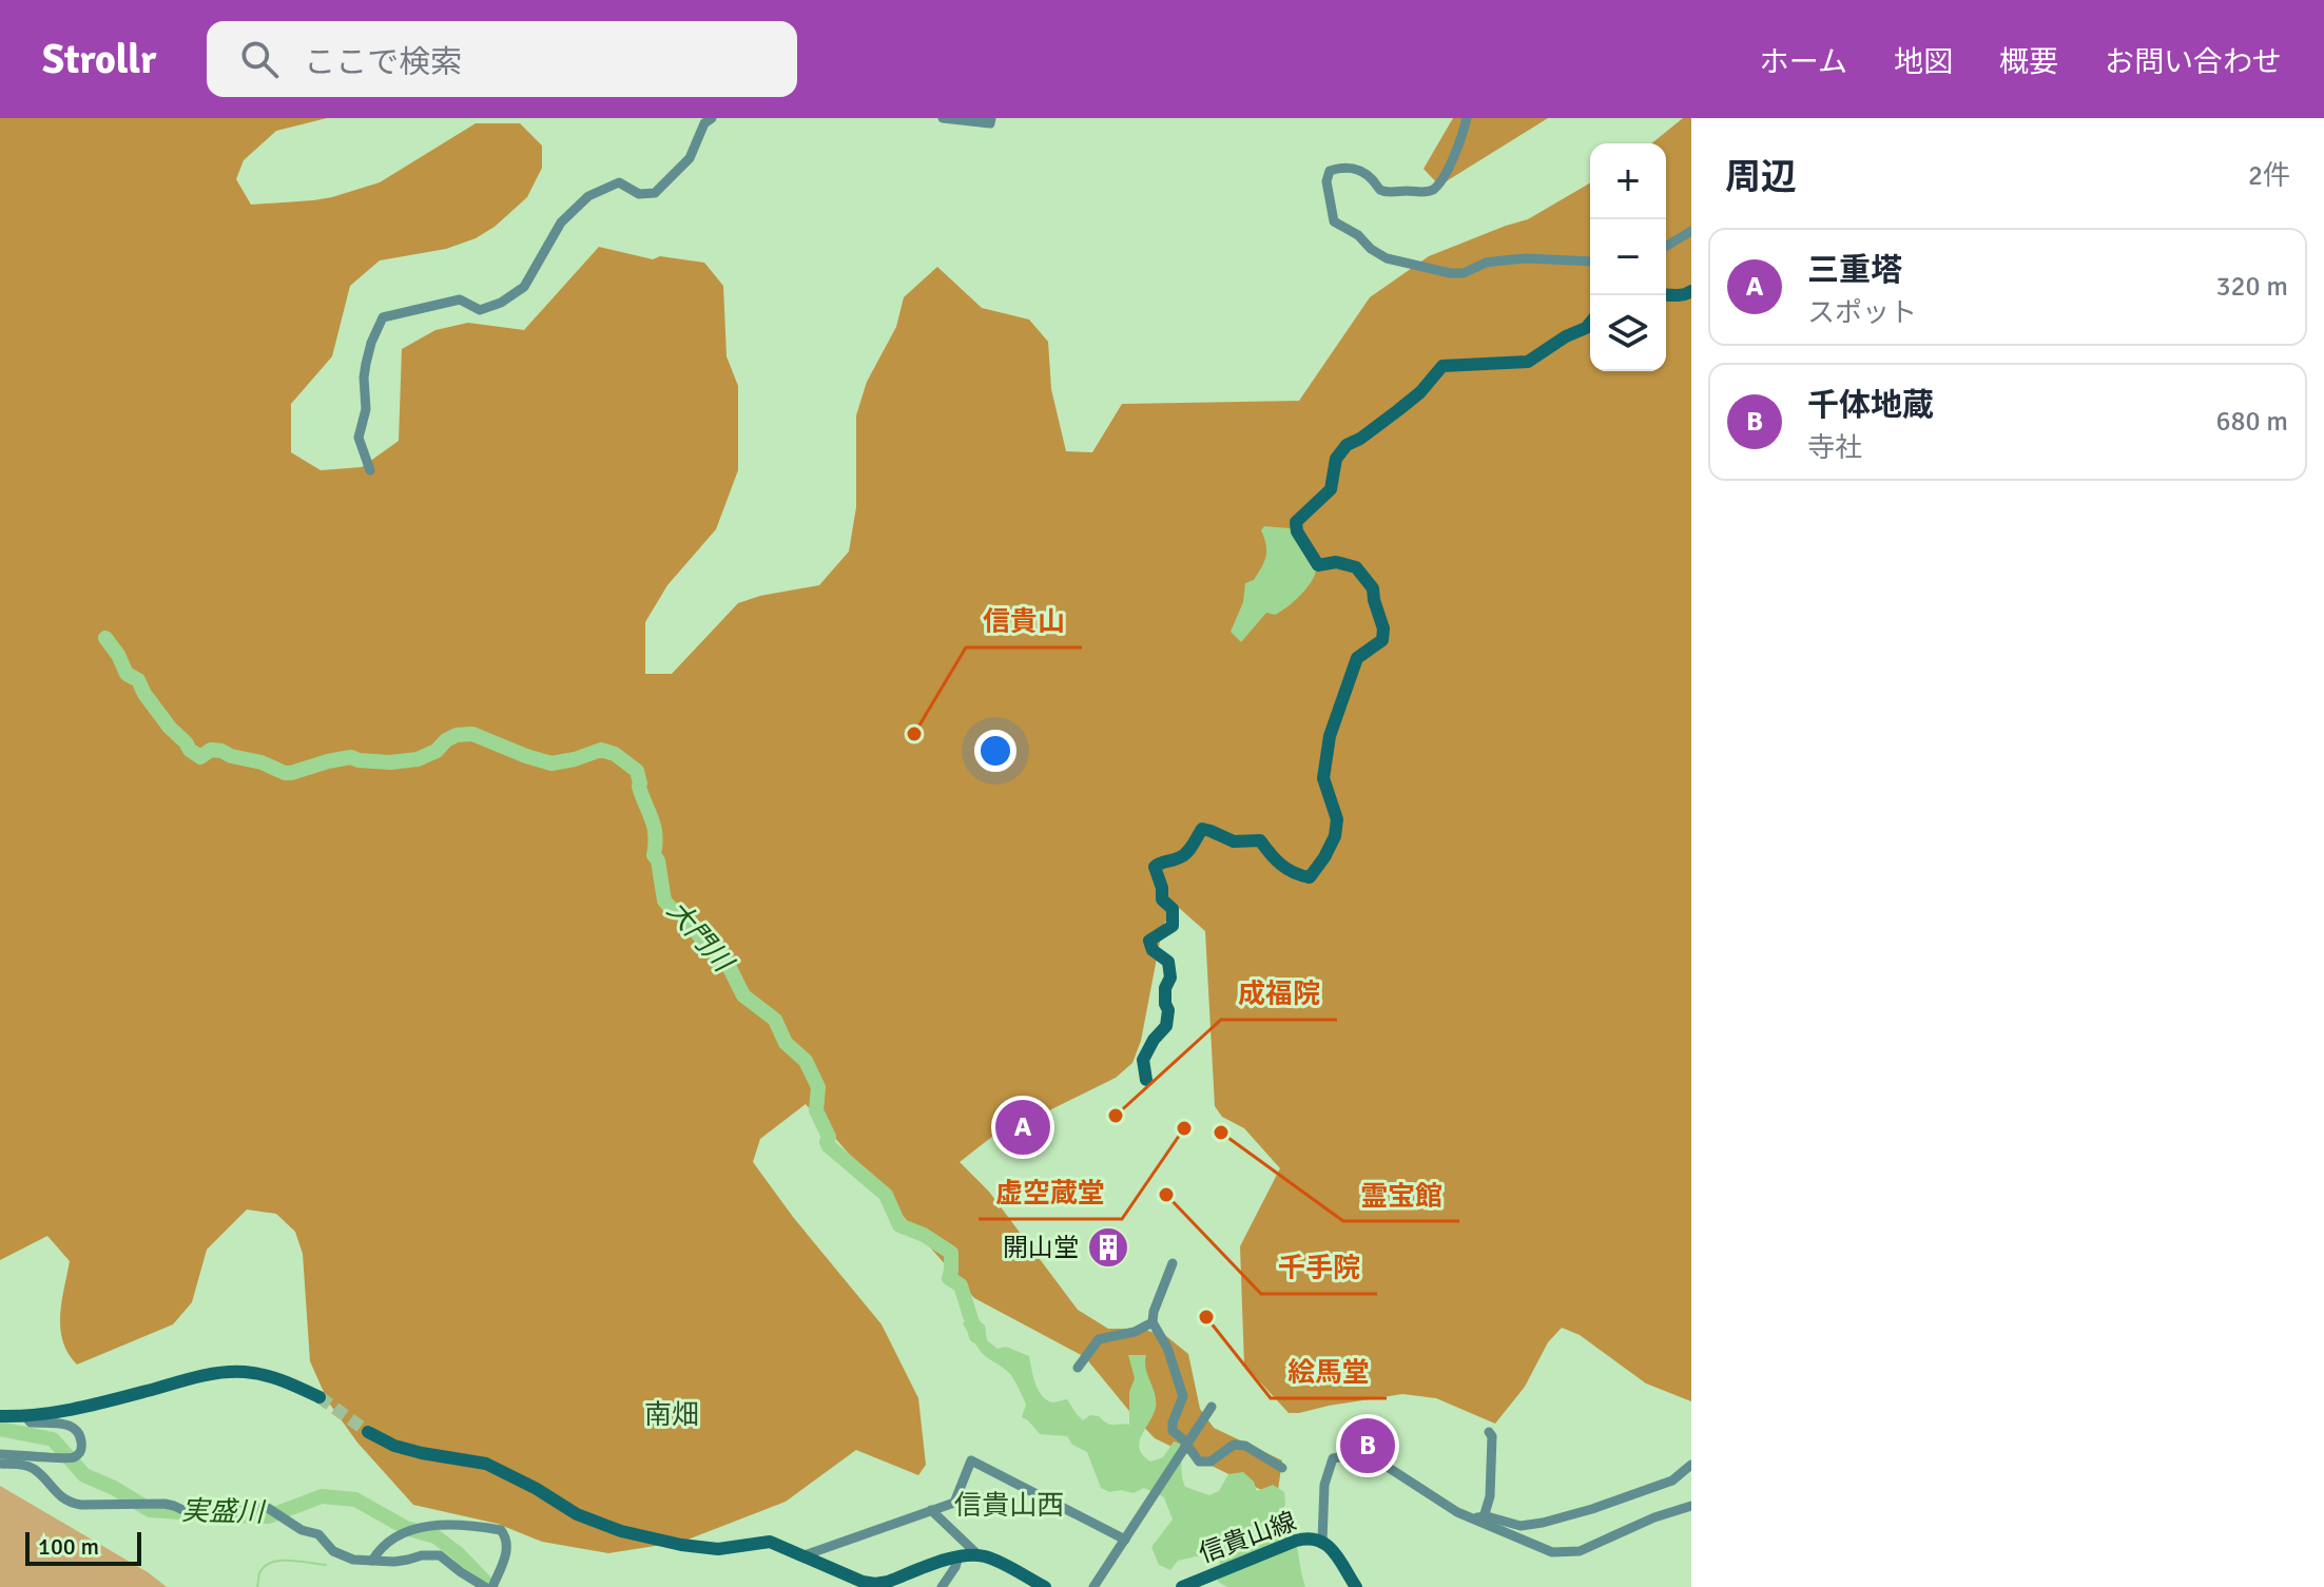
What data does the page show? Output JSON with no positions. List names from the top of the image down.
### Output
{
  "streets": {
    "main road": ["信貴山線"]
  },
  "districts": ["南畑", "信貴山西"],
  "water": ["大門川", "実盛川"],
  "places": {
    "other": [
      "信貴山",
      "成福院",
      "虚空蔵堂",
      "霊宝館",
      "千手院",
      "絵馬堂"
    ],
    "building": ["開山堂"]
  },
  "scale_bar": "100 m",
  "page": {
    "header": "Strollr",
    "search": "ここで検索",
    "nav": [
      "ホーム",
      "地図",
      "概要",
      "お問い合わせ"
    ],
    "heading": ["周辺", "2件"],
    "map_buttons": ["+", "−"],
    "list": [
      {
        "mark": "A",
        "name": "三重塔",
        "note": "スポット",
        "value": "320 m"
      },
      {
        "mark": "B",
        "name": "千体地蔵",
        "note": "寺社",
        "value": "680 m"
      }
    ],
    "pins": ["A", "B"],
    "scale": "100 m"
  }
}
